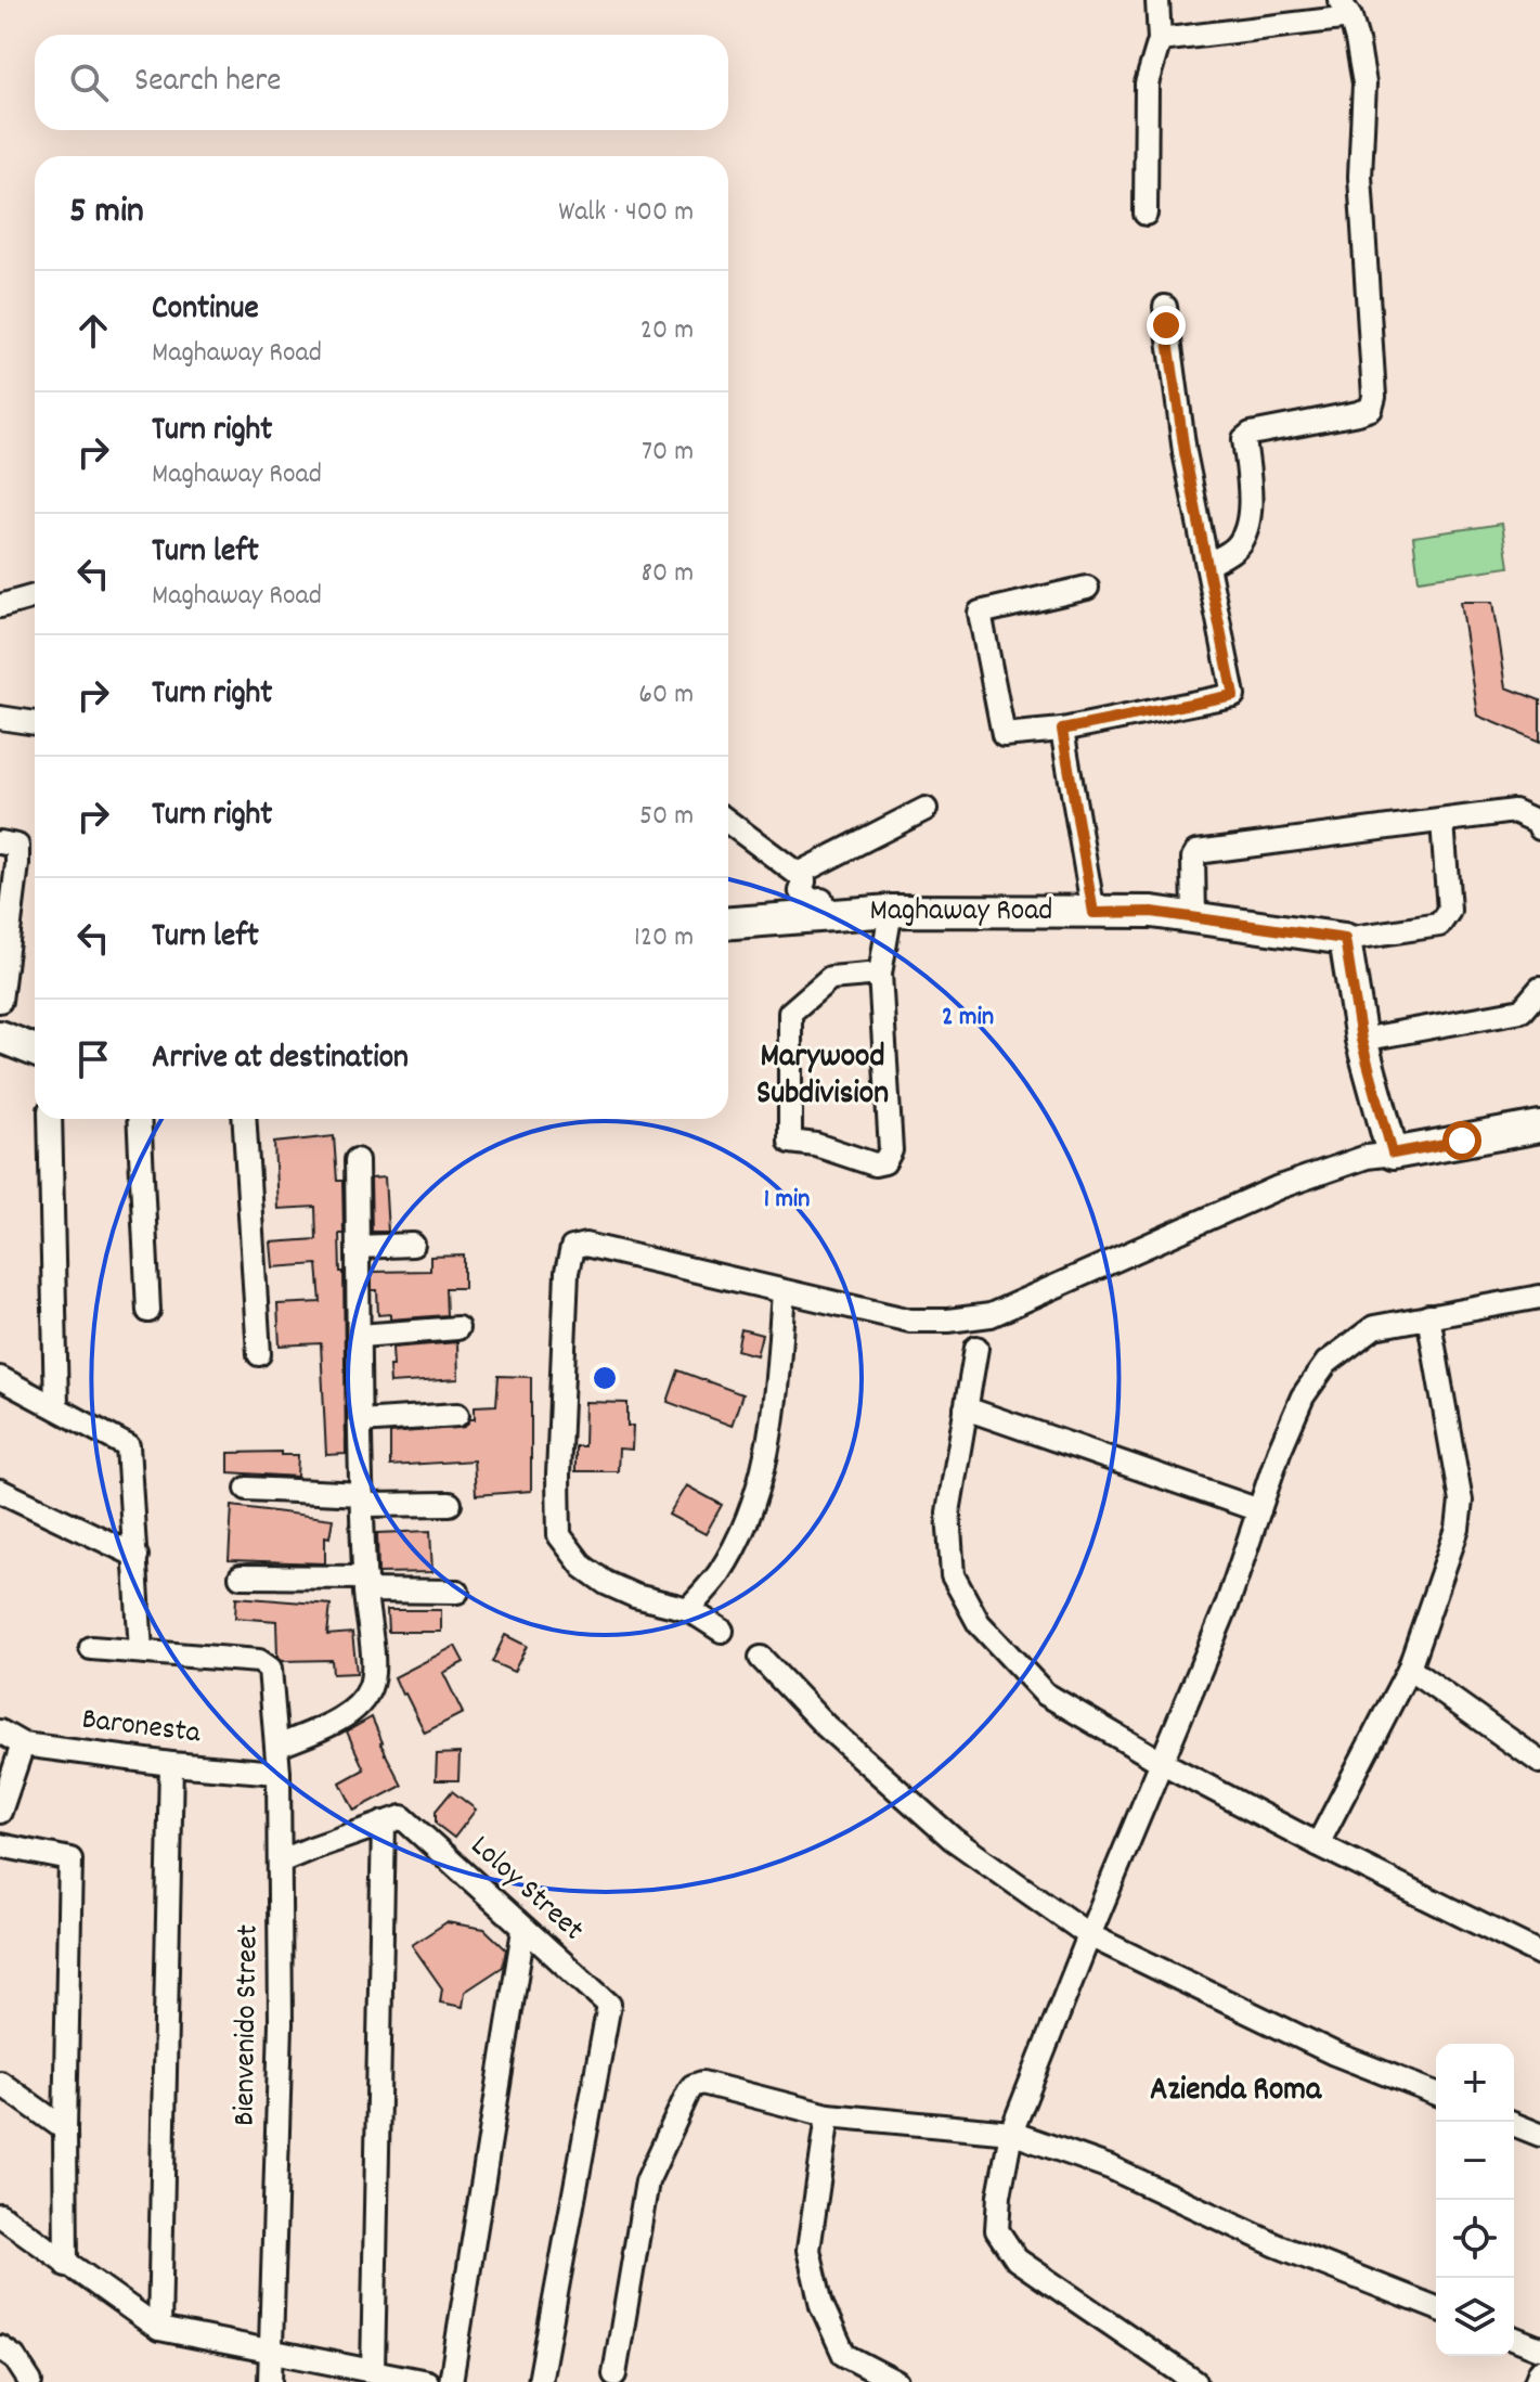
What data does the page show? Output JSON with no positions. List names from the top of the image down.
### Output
{
  "streets": {
    "street": [
      "Maghaway Road",
      "Baronesta",
      "Loloy Street",
      "Bienvenido Street"
    ]
  },
  "crossings": [
    ["Baronesta", "Bienvenido Street"]
  ],
  "districts": ["Marywood Subdivision", "Azienda Roma"],
  "page": {
    "search": "Search here",
    "heading": ["5 min", "Walk · 400 m"],
    "list": [
      ["Continue", "Maghaway Road", "20 m"],
      ["Turn right", "Maghaway Road", "70 m"],
      ["Turn left", "Maghaway Road", "80 m"],
      ["Turn right", "60 m"],
      ["Turn right", "50 m"],
      ["Turn left", "120 m"],
      "Arrive at destination"
    ],
    "map_buttons": ["+", "−"]
  },
  "rings": ["2 min", "1 min"]
}
